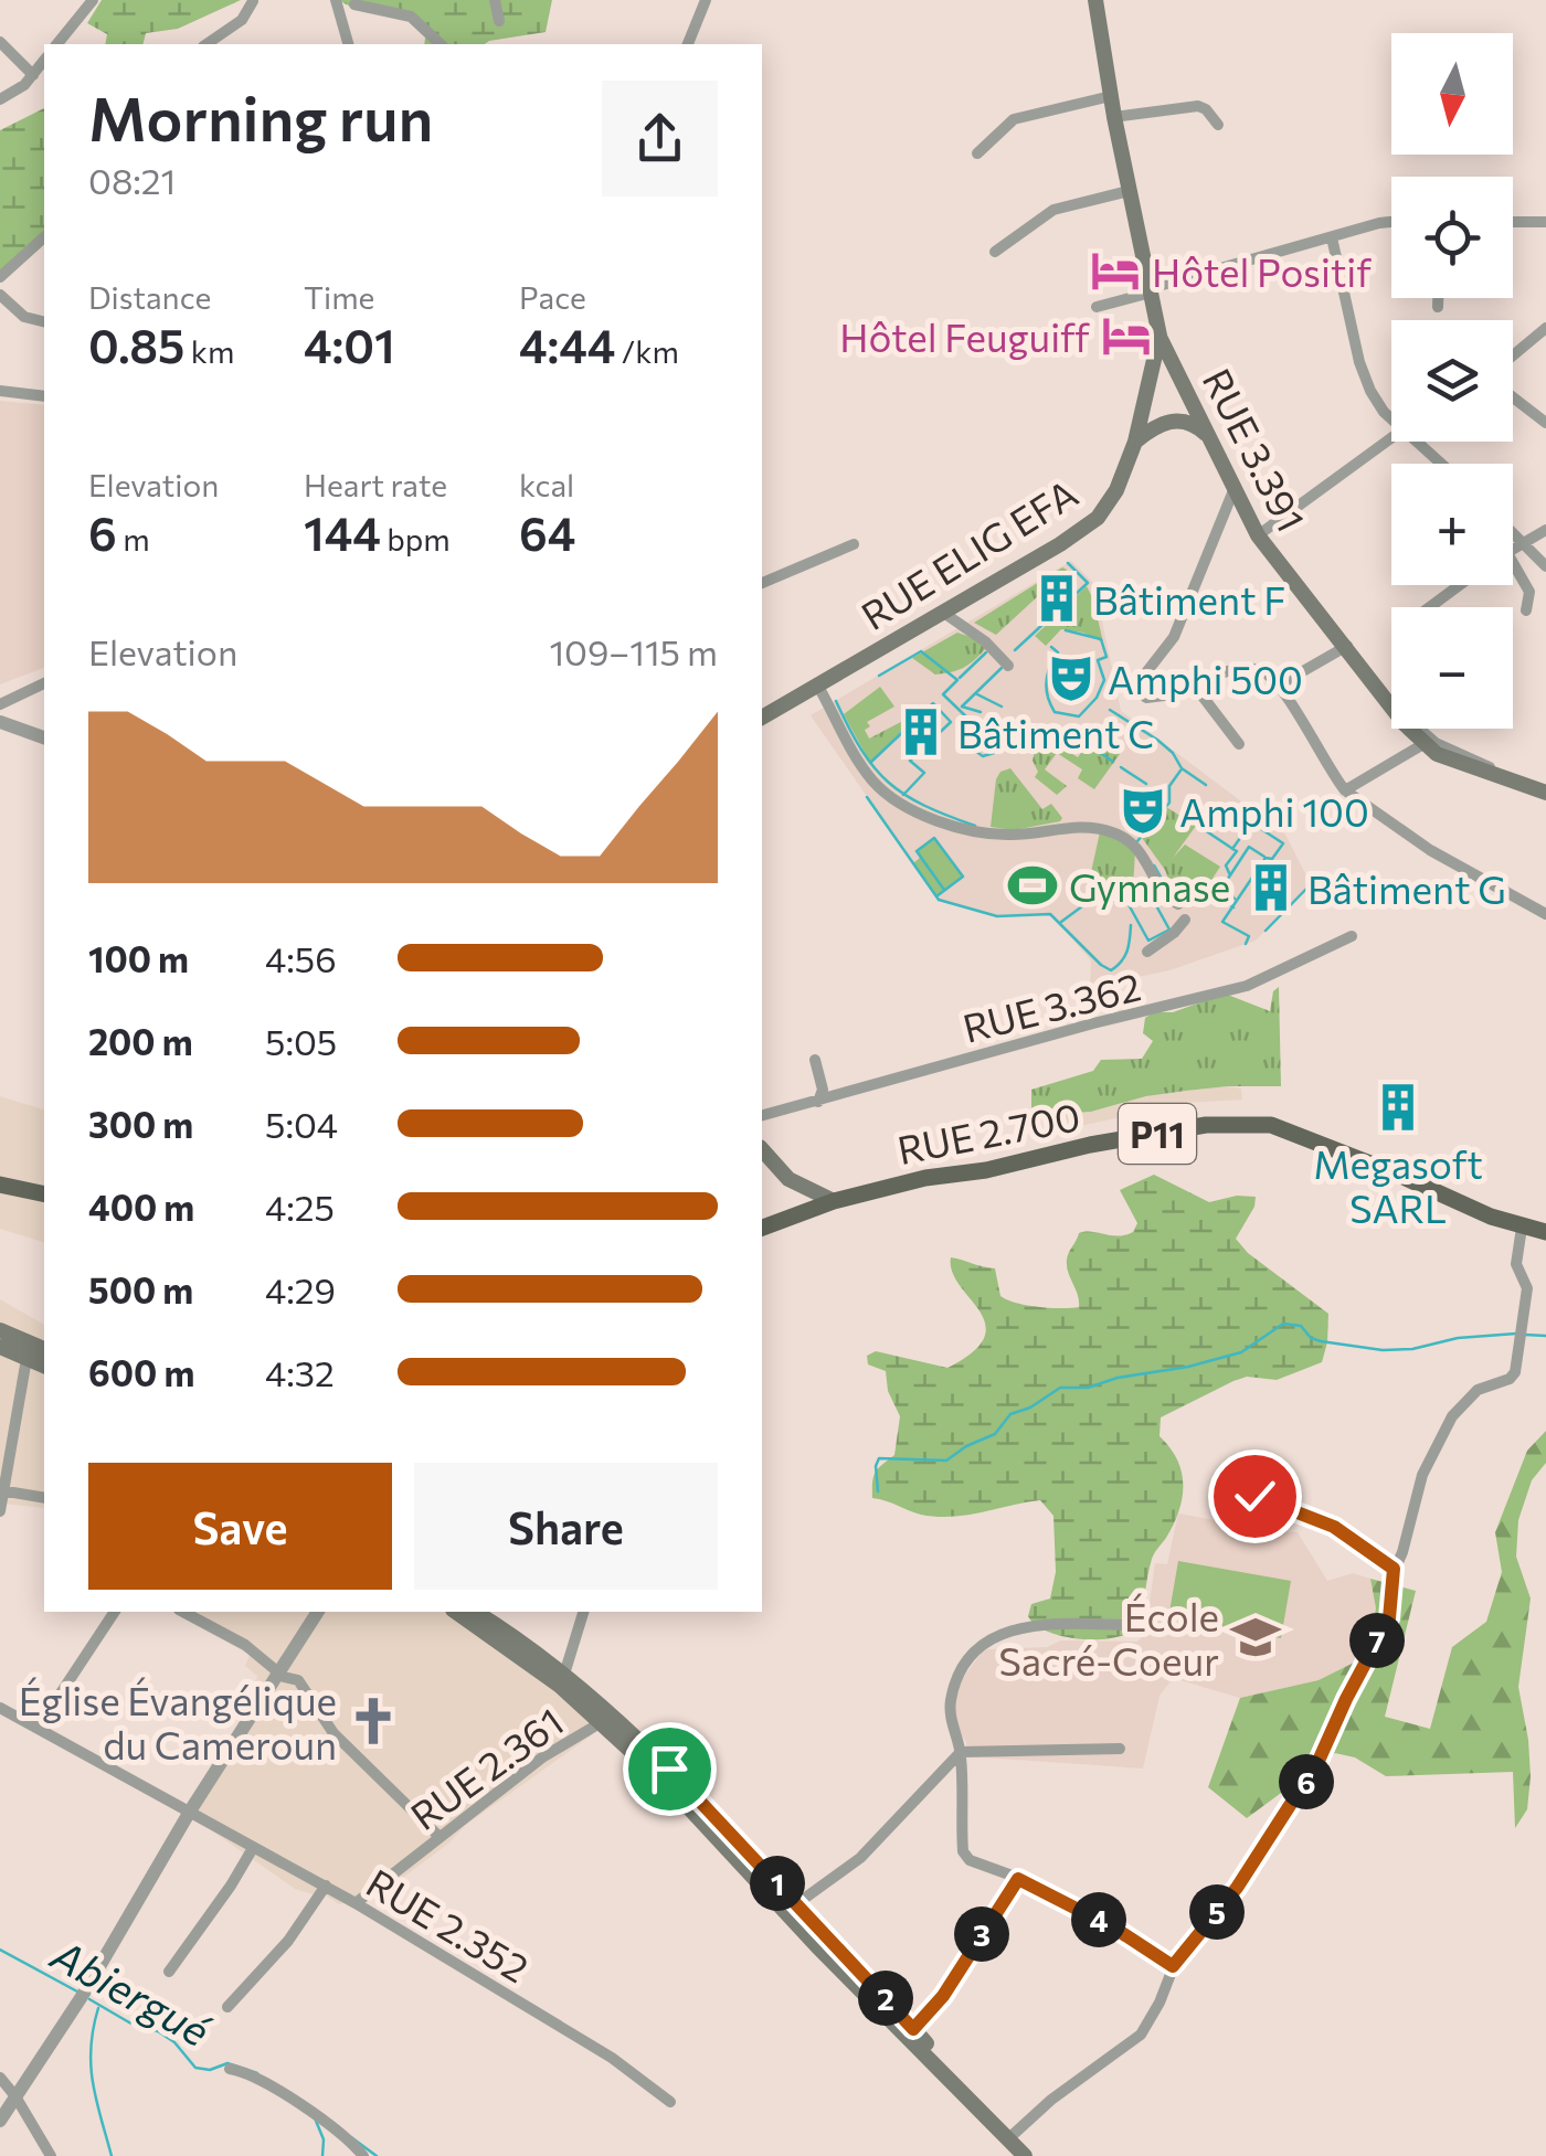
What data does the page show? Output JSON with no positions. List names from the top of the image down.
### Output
{
  "streets": {
    "main road": [
      "RUE 3.391",
      "RUE ELIG EFA",
      "RUE 2.700",
      "P11"
    ],
    "street": ["RUE 3.362", "RUE 2.361", "RUE 2.352"]
  },
  "crossings": [
    ["RUE 3.391", "RUE ELIG EFA"],
    ["RUE 2.361", "RUE 2.352"]
  ],
  "water": ["Abiergué"],
  "places": {
    "hotel": ["Hôtel Positif", "Hôtel Feuguiff"],
    "building": [
      "Bâtiment F",
      "Bâtiment C",
      "Bâtiment G",
      "Megasoft SARL"
    ],
    "theatre": ["Amphi 500", "Amphi 100"],
    "sports": ["Gymnase"],
    "school or university": ["École Sacré-Coeur"],
    "church": ["Église Évangélique du Cameroun"]
  },
  "north": "bottom",
  "page": {
    "map_buttons": ["+", "−"],
    "heading": ["Morning run", "08:21"],
    "stats": [
      ["Distance", "0.85 km"],
      ["Time", "4:01"],
      ["Pace", "4:44 /km"],
      ["Elevation", "6 m"],
      ["Heart rate", "144 bpm"],
      ["kcal", "64"]
    ],
    "chart": ["Elevation", "109–115 m"],
    "list": [
      {
        "name": "100 m",
        "note": "4:56"
      },
      {
        "name": "200 m",
        "note": "5:05"
      },
      {
        "name": "300 m",
        "note": "5:04"
      },
      {
        "name": "400 m",
        "note": "4:25"
      },
      {
        "name": "500 m",
        "note": "4:29"
      },
      {
        "name": "600 m",
        "note": "4:32"
      }
    ],
    "buttons": ["Save", "Share"],
    "pins": [
      "7",
      "6",
      "1",
      "5",
      "4",
      "3",
      "2"
    ]
  }
}
